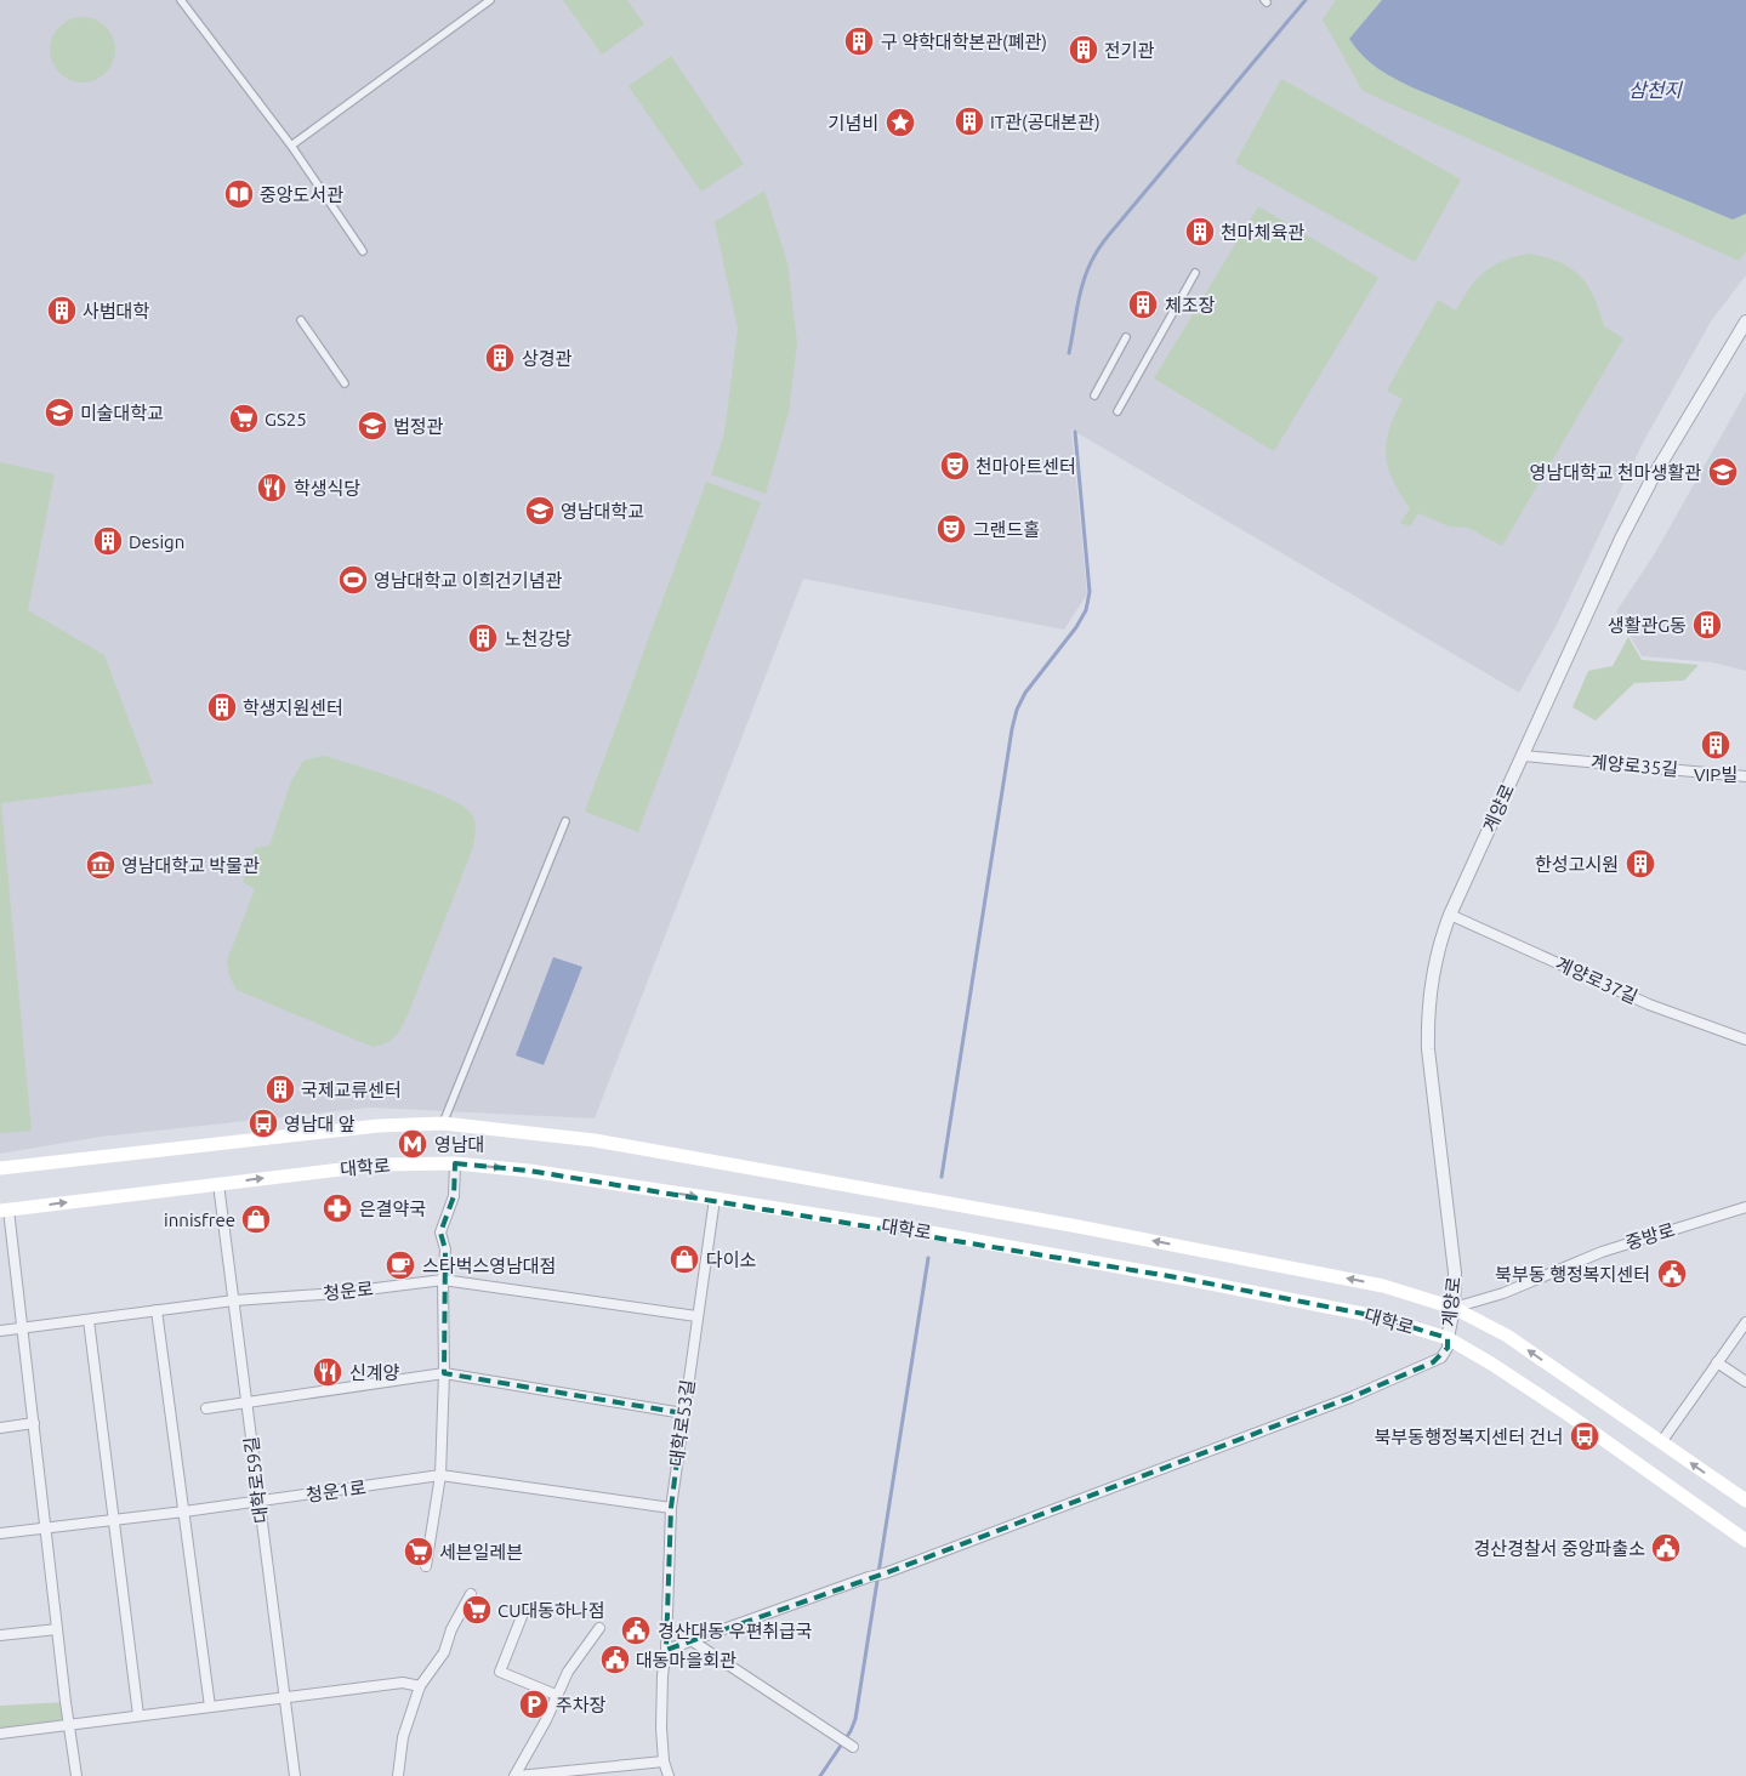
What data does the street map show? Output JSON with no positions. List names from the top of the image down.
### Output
{
  "streets": {
    "main road": ["대학로"],
    "street": [
      "계양로35길",
      "계양로",
      "계양로37길",
      "중방로",
      "청운로",
      "대학로53길",
      "대학로59길",
      "청운1로"
    ]
  },
  "crossings": [
    ["계양로35길", "계양로"],
    ["계양로", "계양로37길"],
    ["계양로", "대학로"],
    ["계양로", "중방로"],
    ["대학로", "대학로53길"],
    ["대학로", "대학로59길"],
    ["청운로", "대학로53길"],
    ["청운로", "대학로59길"],
    ["대학로53길", "청운1로"],
    ["대학로59길", "청운1로"]
  ],
  "water": ["삼천지"],
  "places": {
    "building": [
      "구 약학대학본관(폐관)",
      "전기관",
      "IT관(공대본관)",
      "천마체육관",
      "체조장",
      "사범대학",
      "상경관",
      "Design",
      "생활관G동",
      "노천강당",
      "학생지원센터",
      "VIP빌",
      "한성고시원",
      "국제교류센터"
    ],
    "place": ["기념비"],
    "library": ["중앙도서관"],
    "school or university": [
      "미술대학교",
      "법정관",
      "영남대학교 천마생활관",
      "영남대학교"
    ],
    "supermarket": ["GS25", "세븐일레븐", "CU대동하나점"],
    "theatre": ["천마아트센터", "그랜드홀"],
    "restaurant": ["학생식당", "신계양"],
    "sports": ["영남대학교 이희건기념관"],
    "museum": ["영남대학교 박물관"],
    "bus stop": ["영남대 앞", "북부동행정복지센터 건너"],
    "metro station": ["영남대"],
    "pharmacy": ["은결약국"],
    "shop": ["innisfree", "다이소"],
    "cafe": ["스타벅스영남대점"],
    "public building": [
      "북부동 행정복지센터",
      "경산경찰서 중앙파출소",
      "경산대동 우편취급국",
      "대동마을회관"
    ],
    "parking": ["주차장"]
  }
}
